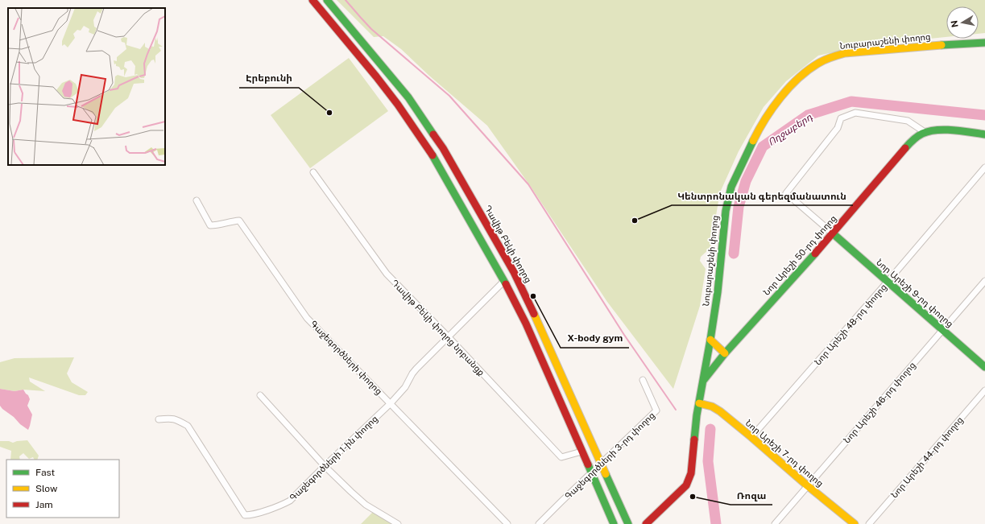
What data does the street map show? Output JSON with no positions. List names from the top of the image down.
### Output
{
  "streets": {
    "main road": [
      "Նուբարաշենի փողոց",
      "Դավիթ Բեկի փողոց",
      "Նոր Արեշի 50-րդ փողոց",
      "Նոր Արեշի 9-րդ փողոց",
      "Նոր Արեշի 7-րդ փողոց"
    ],
    "street": [
      "Նոր Արեշի 48-րդ փողոց",
      "Դավիթ Բեկի փողոց նրբանցք",
      "Գաջեգործների փողոց",
      "Նոր Արեշի 46-րդ փողոց",
      "Գաջեգործների 3-րդ փողոց",
      "Նոր Արեշի 44-րդ փողոց",
      "Գաջեգործների 1-ին փողոց"
    ]
  },
  "crossings": [
    ["Նուբարաշենի փողոց", "Նոր Արեշի 50-րդ փողոց"],
    ["Նուբարաշենի փողոց", "Նոր Արեշի 7-րդ փողոց"],
    ["Դավիթ Բեկի փողոց", "Գաջեգործների 3-րդ փողոց"],
    ["Նոր Արեշի 50-րդ փողոց", "Նոր Արեշի 9-րդ փողոց"],
    ["Նոր Արեշի 9-րդ փողոց", "Նոր Արեշի 48-րդ փողոց"],
    ["Նոր Արեշի 9-րդ փողոց", "Նոր Արեշի 46-րդ փողոց"],
    ["Նոր Արեշի 48-րդ փողոց", "Նոր Արեշի 7-րդ փողոց"],
    ["Դավիթ Բեկի փողոց նրբանցք", "Գաջեգործների 1-ին փողոց"],
    ["Գաջեգործների փողոց", "Գաջեգործների 1-ին փողոց"],
    ["Նոր Արեշի 46-րդ փողոց", "Նոր Արեշի 7-րդ փողոց"]
  ],
  "water": ["Ողջաբերդ"],
  "places": [
    "Էրեբունի",
    "Կենտրոնական գերեզմանատուն",
    "X-body gym",
    "Ռոզա"
  ],
  "legend": ["Fast", "Slow", "Jam"],
  "north": "left"
}
